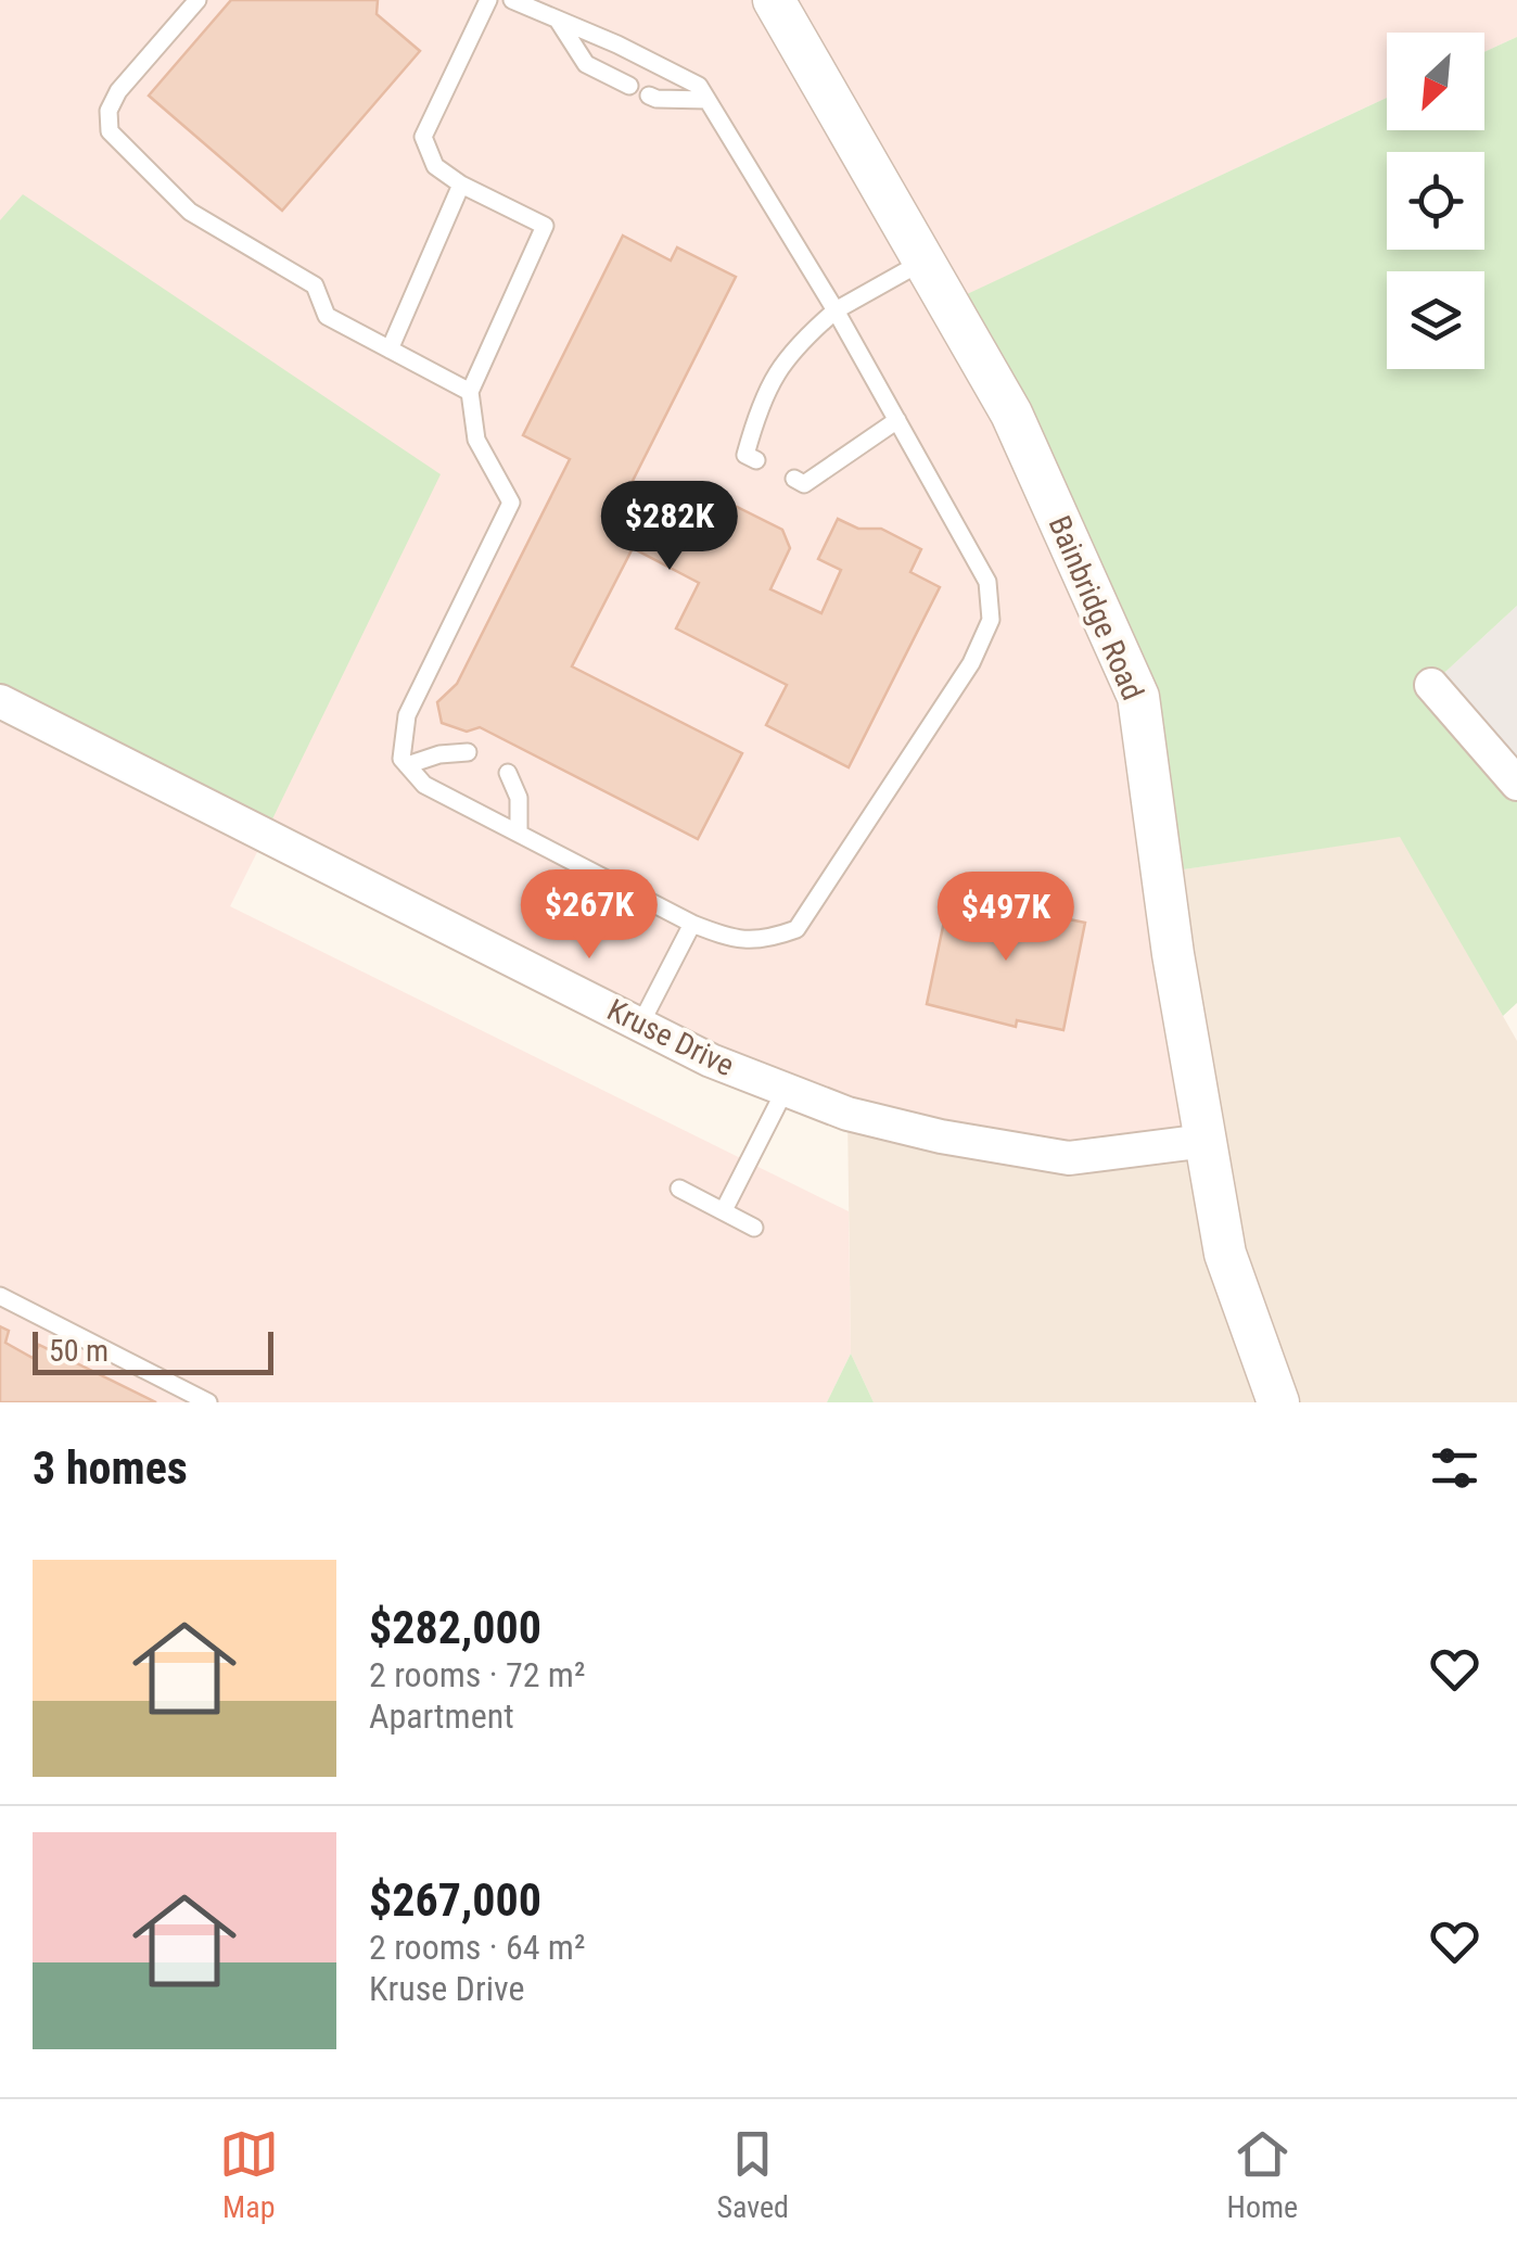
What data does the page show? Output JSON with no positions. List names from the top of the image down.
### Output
{
  "streets": {
    "street": ["Bainbridge Road", "Kruse Drive"]
  },
  "crossings": [
    ["Bainbridge Road", "Kruse Drive"]
  ],
  "scale_bar": "50 m",
  "north": "bottom left",
  "page": {
    "price": ["$282K", "$267K", "$497K"],
    "scale": "50 m",
    "heading": "3 homes",
    "list": [
      {
        "name": "$282,000",
        "note": "2 rooms · 72 m² · Apartment"
      },
      {
        "name": "$267,000",
        "note": "2 rooms · 64 m² · Kruse Drive"
      }
    ],
    "tabs": ["Map", "Saved", "Home"]
  }
}
